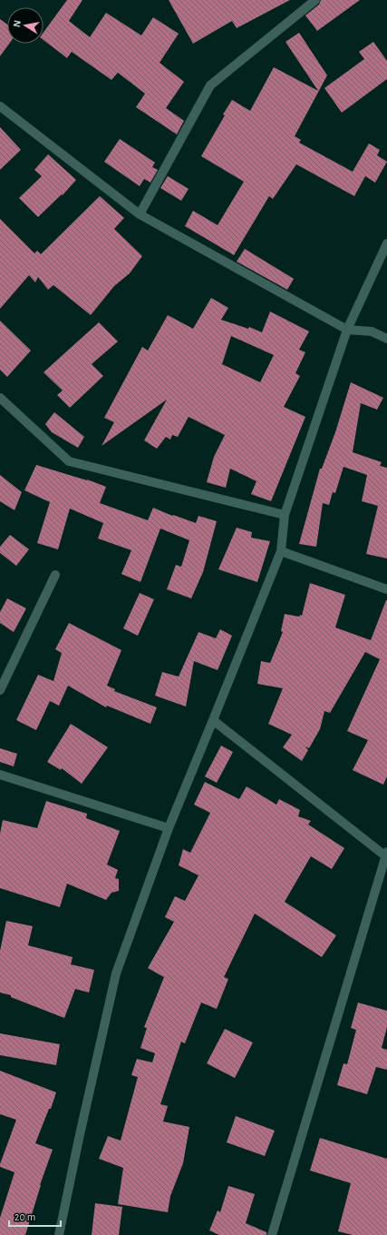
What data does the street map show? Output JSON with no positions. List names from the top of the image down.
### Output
{
  "scale_bar": "20 m",
  "north": "left"
}
